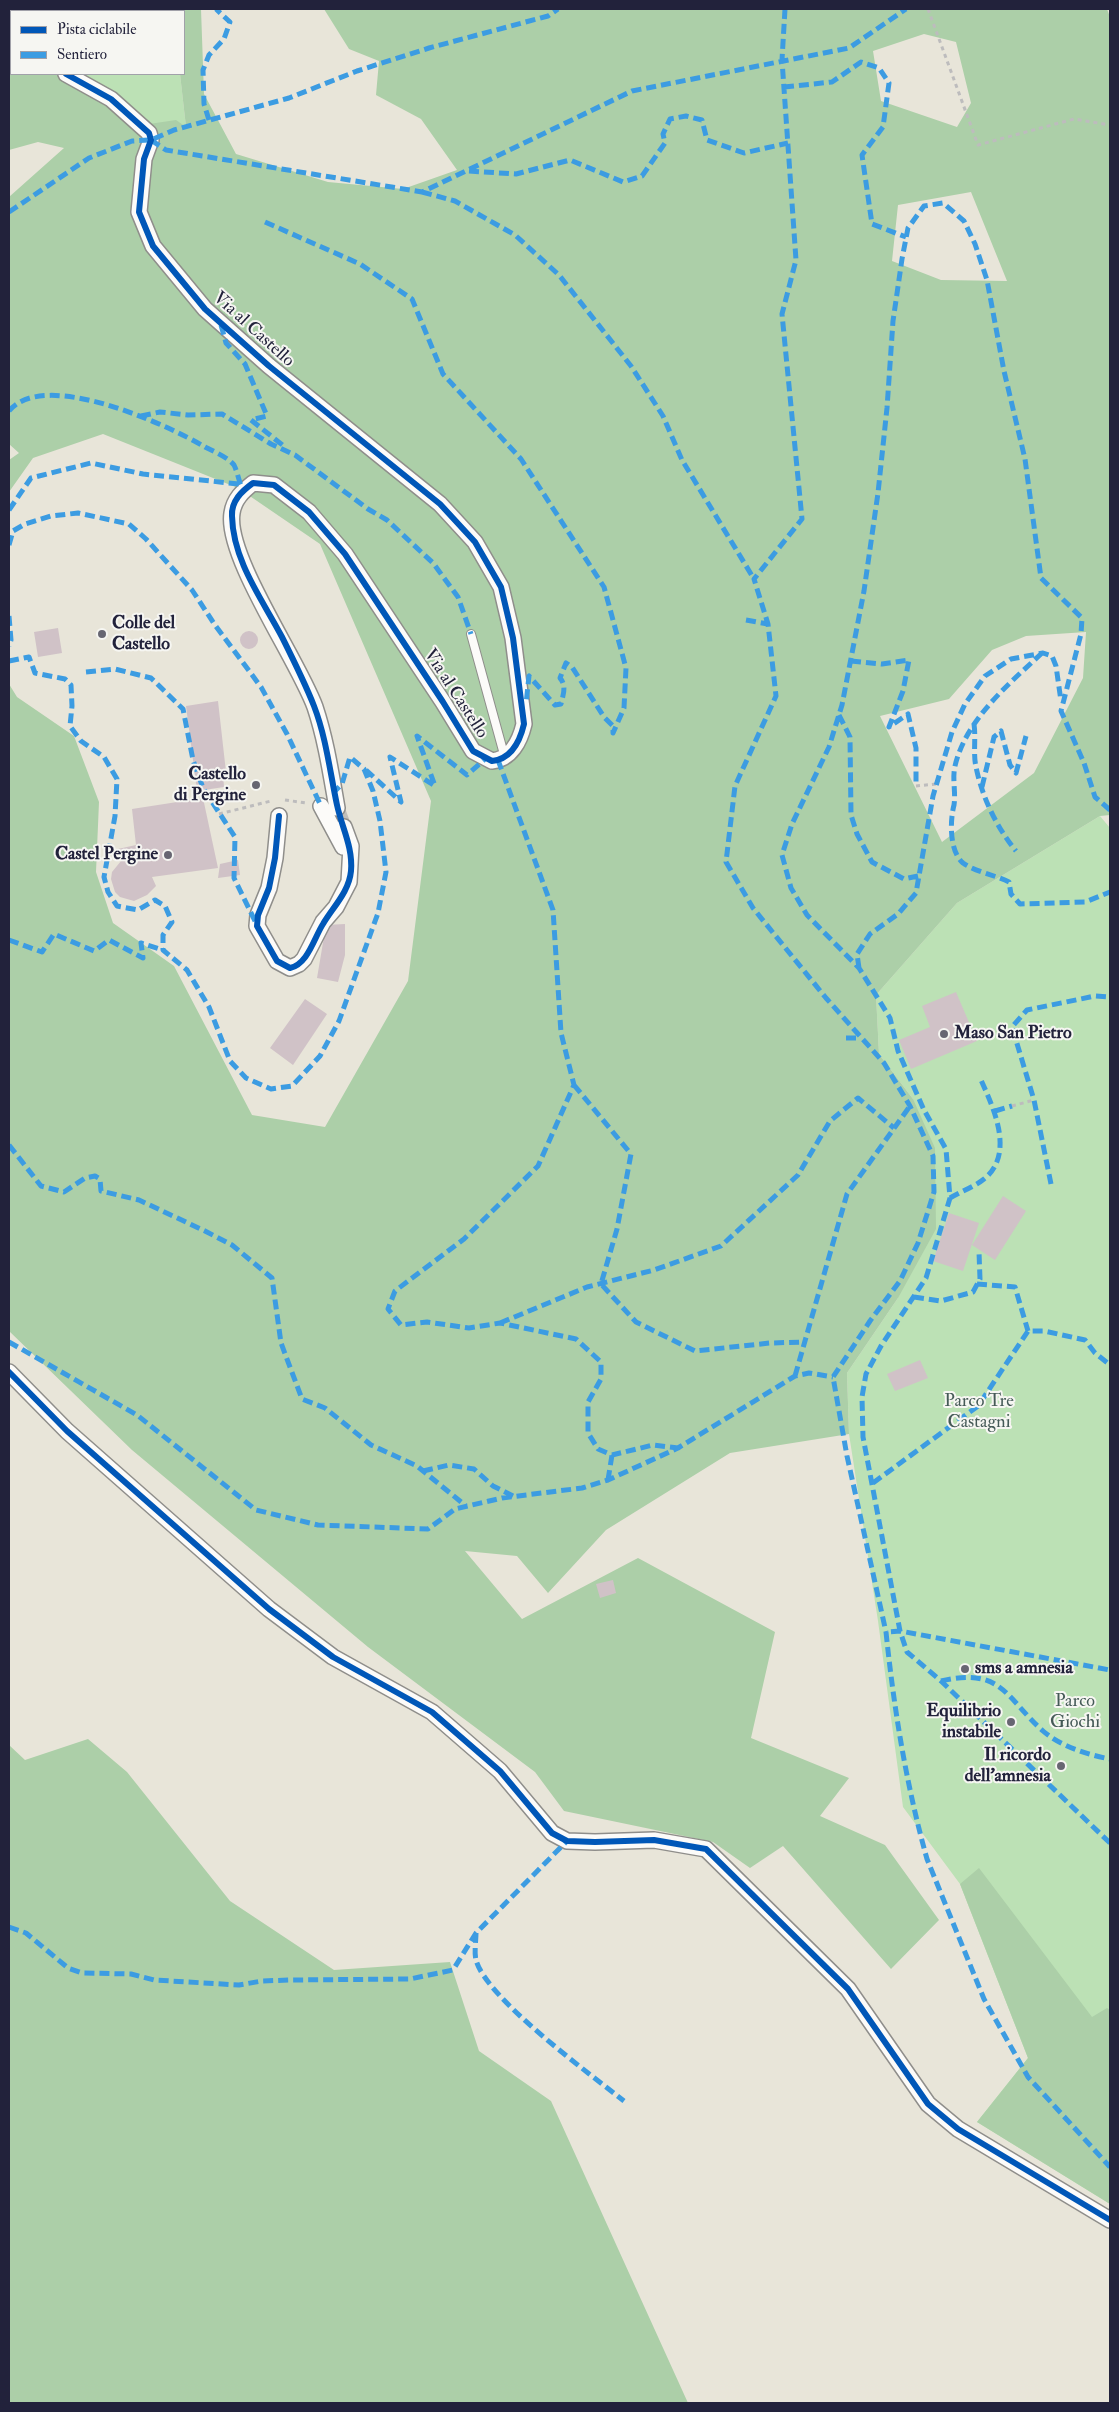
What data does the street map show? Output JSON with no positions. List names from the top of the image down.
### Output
{
  "streets": {
    "street": ["Via al Castello"]
  },
  "parks": ["Parco Tre Castagni", "Parco Giochi"],
  "places": [
    "Colle del Castello",
    "Castello di Pergine",
    "Castel Pergine",
    "Maso San Pietro",
    "sms a amnesia",
    "Equilibrio instabile",
    "Il ricordo dell'amnesia"
  ],
  "legend": ["Pista ciclabile", "Sentiero"]
}
